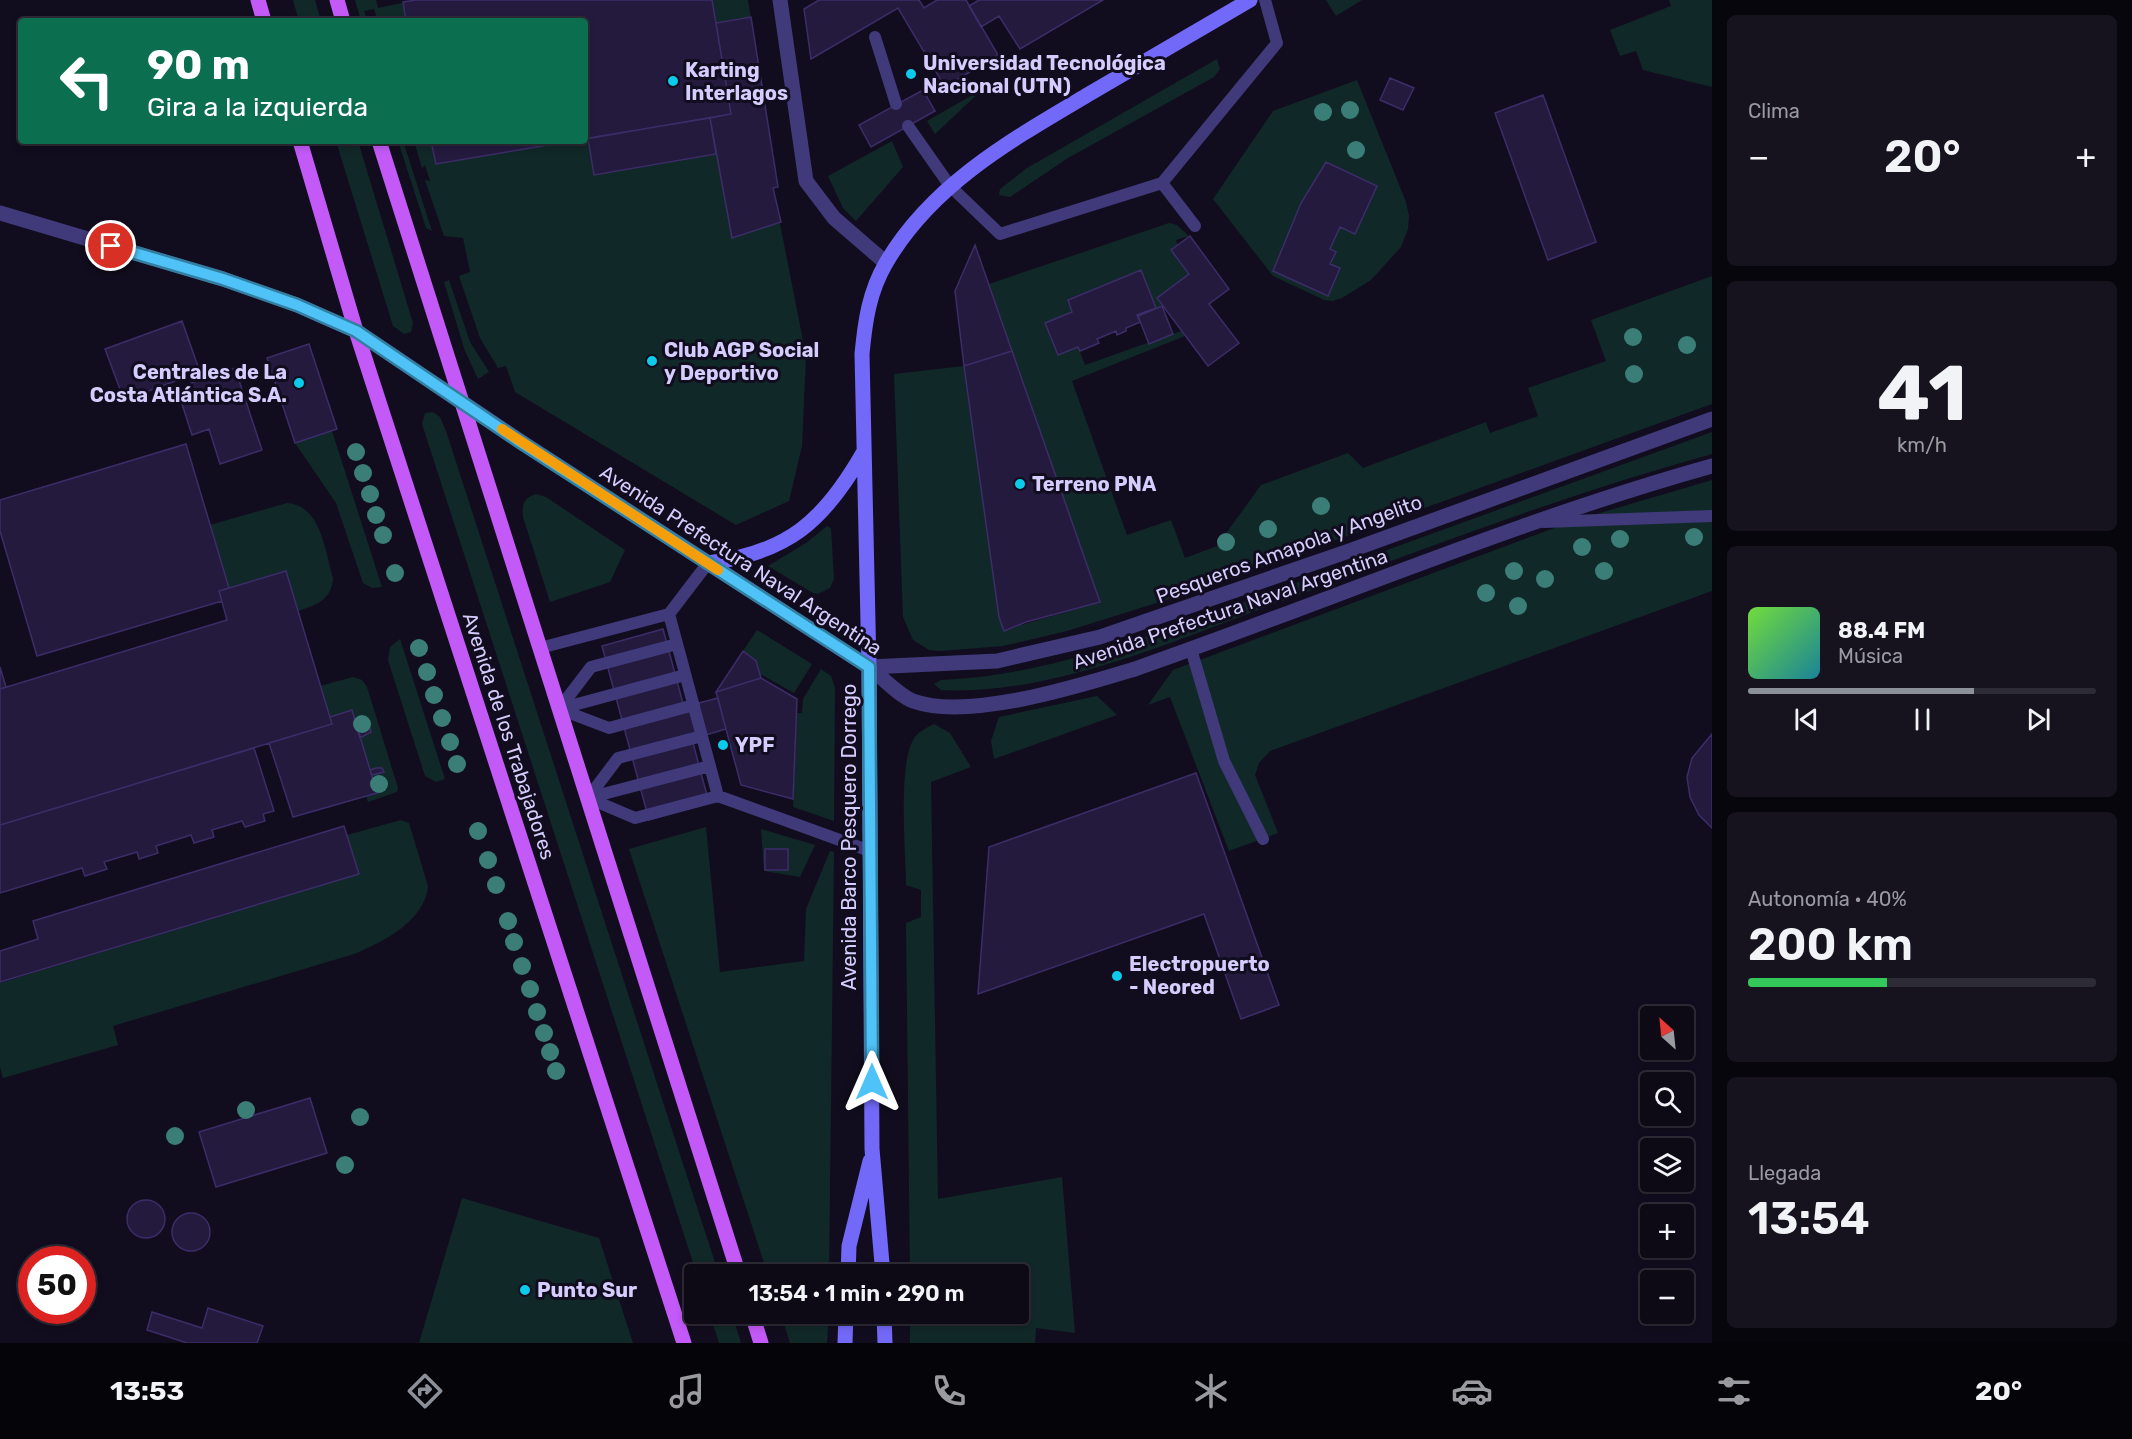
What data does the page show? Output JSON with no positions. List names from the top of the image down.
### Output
{
  "streets": {
    "main road": ["Avenida de los Trabajadores", "Avenida Barco Pesquero Dorrego"],
    "street": ["Pesqueros Amapola y Angelito", "Avenida Prefectura Naval Argentina"]
  },
  "crossings": [
    ["Pesqueros Amapola y Angelito", "Avenida Prefectura Naval Argentina"],
    ["Pesqueros Amapola y Angelito", "Avenida Barco Pesquero Dorrego"],
    ["Avenida Prefectura Naval Argentina", "Avenida de los Trabajadores"],
    ["Avenida Prefectura Naval Argentina", "Avenida Barco Pesquero Dorrego"]
  ],
  "places": [
    "Universidad Tecnológica Nacional (UTN)",
    "Karting Interlagos",
    "Club AGP Social y Deportivo",
    "Centrales de La Costa Atlántica S.A.",
    "Terreno PNA",
    "YPF",
    "Electropuerto - Neored",
    "Punto Sur"
  ],
  "north": "top left",
  "page": {
    "tile": [
      "Clima",
      ["41", "km/h"],
      ["Autonomía · 40%", "200 km"],
      ["Llegada", "13:54"]
    ],
    "turn": ["90 m", "Gira a la izquierda"],
    "heat": ["−", "20°", "+"],
    "song": ["88.4 FM", "Música"],
    "map_buttons": ["+", "−"],
    "limit": "50",
    "trip": "13:54 · 1 min · 290 m",
    "tabs": ["13:53", "20°"]
  }
}
